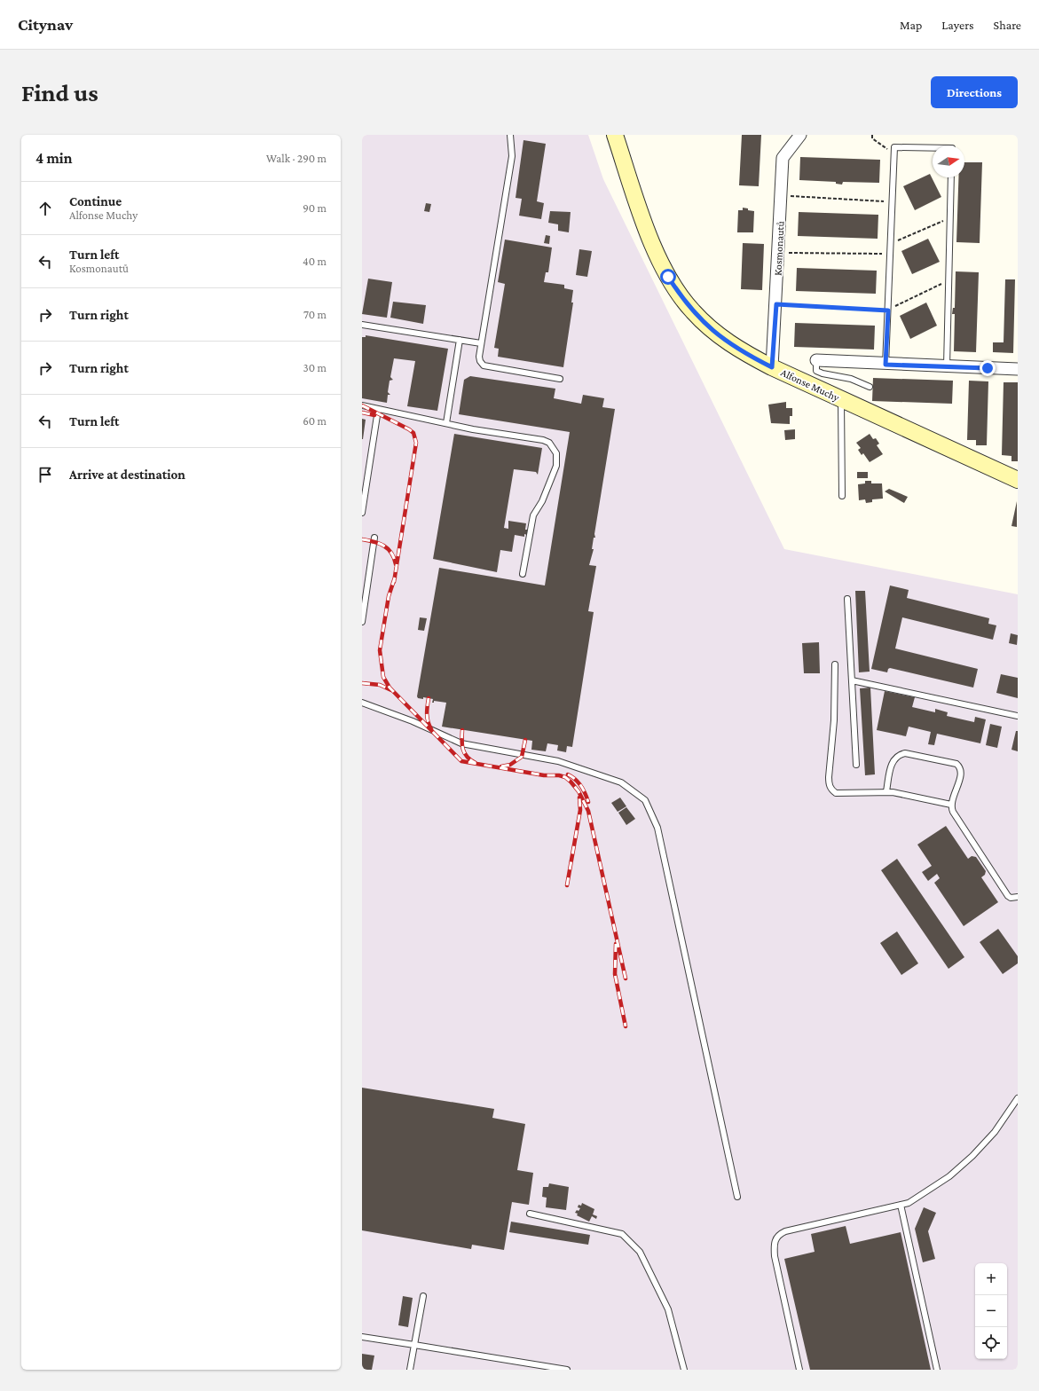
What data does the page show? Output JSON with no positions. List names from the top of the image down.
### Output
{
  "streets": {
    "main road": ["Alfonse Muchy"],
    "street": ["Kosmonautů"]
  },
  "crossings": [
    ["Kosmonautů", "Alfonse Muchy"]
  ],
  "north": "right",
  "page": {
    "header": "Citynav",
    "nav": ["Map", "Layers", "Share"],
    "buttons": "Directions",
    "title": "Find us",
    "heading": ["4 min", "Walk · 290 m"],
    "list": [
      ["Continue", "Alfonse Muchy", "90 m"],
      ["Turn left", "Kosmonautů", "40 m"],
      ["Turn right", "70 m"],
      ["Turn right", "30 m"],
      ["Turn left", "60 m"],
      "Arrive at destination"
    ],
    "map_buttons": ["+", "−"]
  }
}
